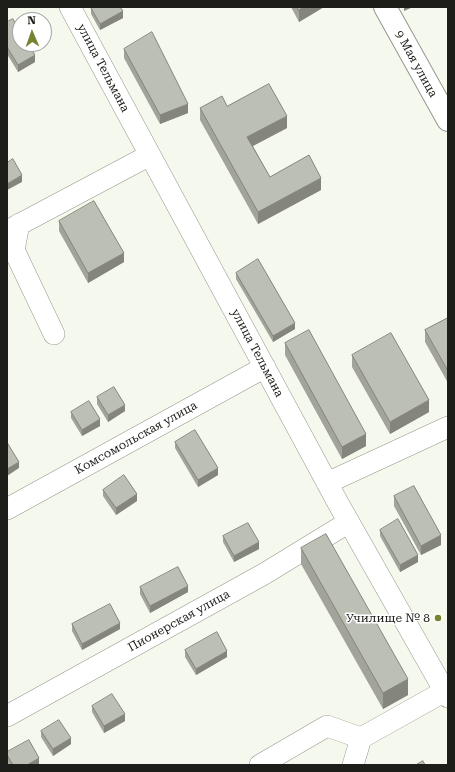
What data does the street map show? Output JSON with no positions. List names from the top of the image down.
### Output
{
  "streets": {
    "main road": ["9 Мая улица"],
    "street": ["улица Тельмана", "Комсомольская улица", "Пионерская улица"]
  },
  "crossings": [
    ["улица Тельмана", "Комсомольская улица"],
    ["улица Тельмана", "Пионерская улица"]
  ],
  "places": ["Училище № 8"],
  "north": "top"
}
